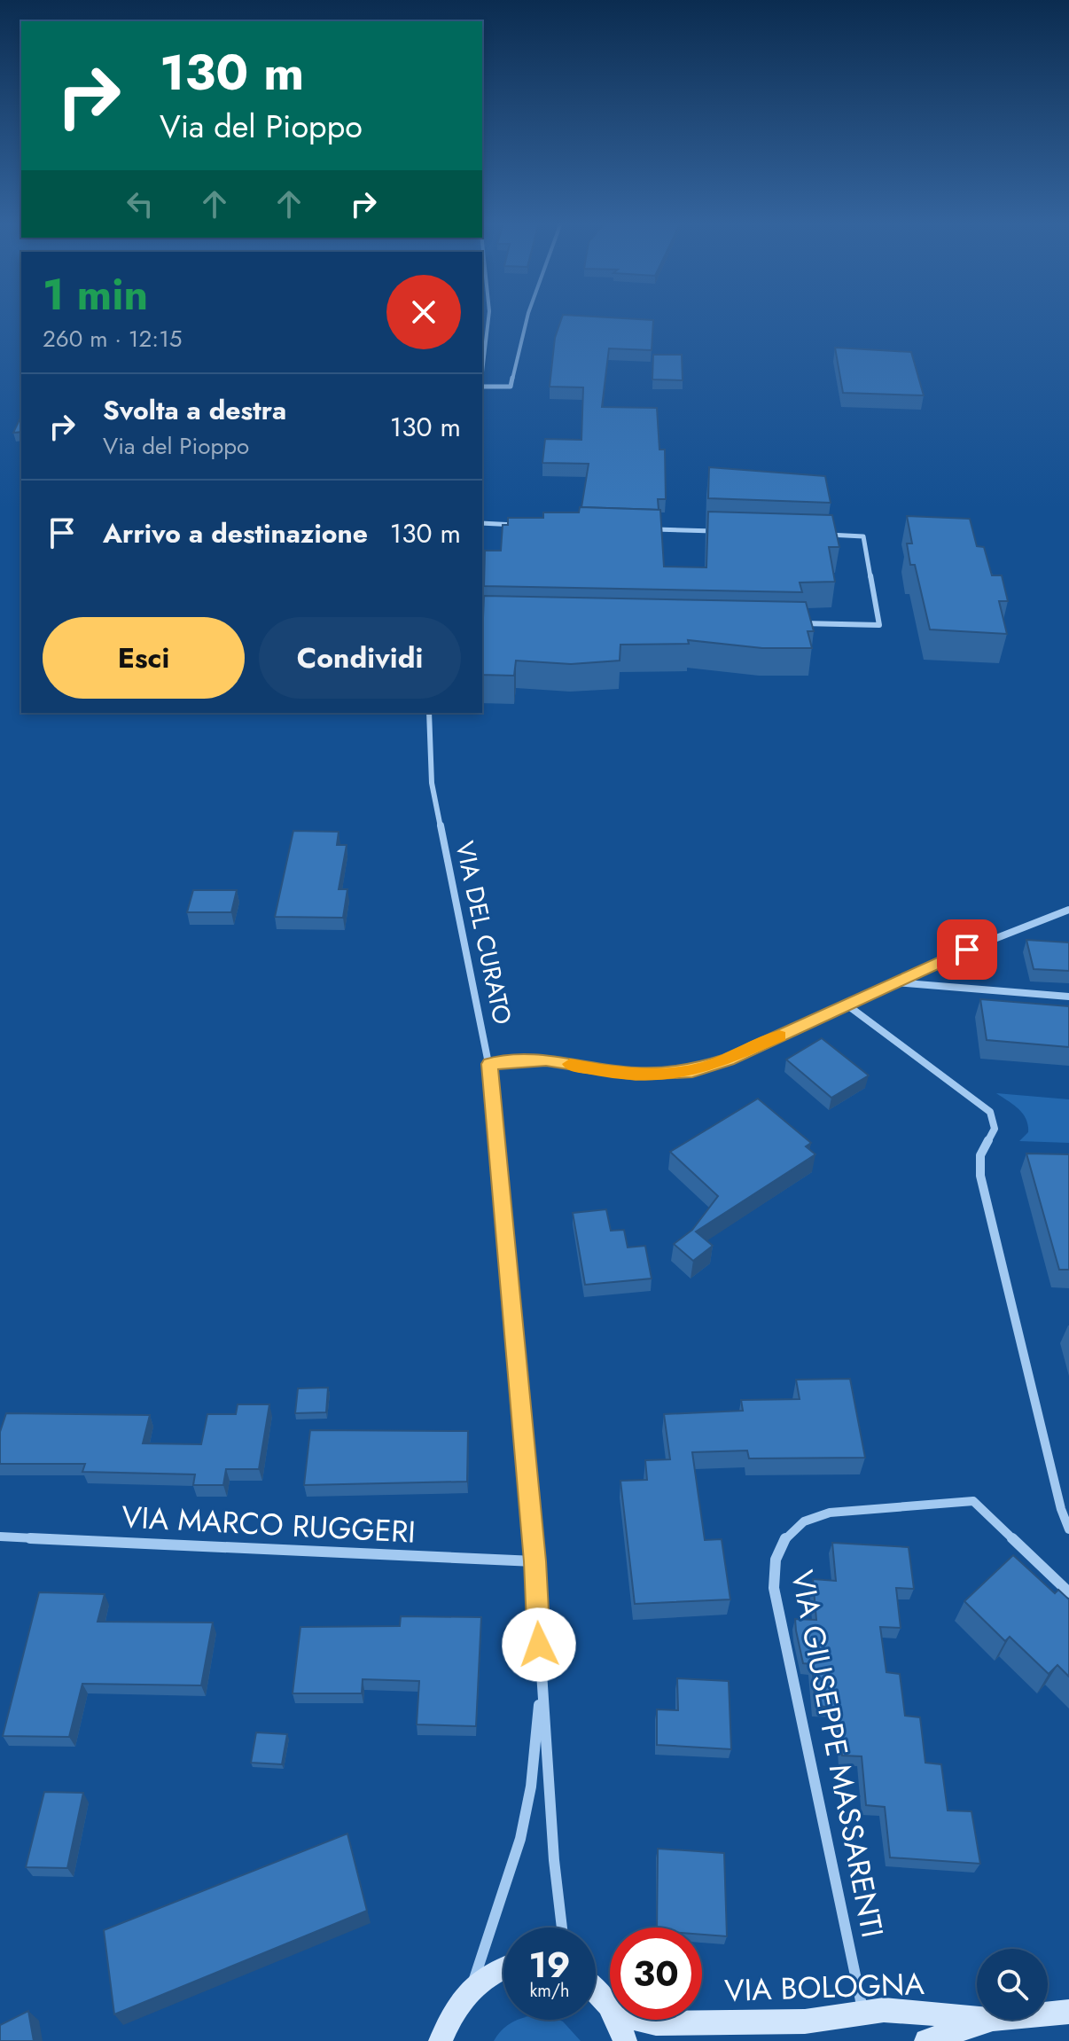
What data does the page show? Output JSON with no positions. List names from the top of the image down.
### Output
{
  "streets": {
    "main road": ["VIA BOLOGNA"],
    "street": ["VIA DEL CURATO", "VIA MARCO RUGGERI", "VIA GIUSEPPE MASSARENTI"]
  },
  "crossings": [
    ["VIA DEL CURATO", "VIA MARCO RUGGERI"],
    ["VIA GIUSEPPE MASSARENTI", "VIA BOLOGNA"]
  ],
  "page": {
    "turn": ["130 m", "Via del Pioppo"],
    "heading": ["1 min", "260 m · 12:15"],
    "list": [
      {
        "name": "Svolta a destra",
        "note": "Via del Pioppo",
        "value": "130 m"
      },
      {
        "name": "Arrivo a destinazione",
        "value": "130 m"
      }
    ],
    "buttons": ["Esci", "Condividi"],
    "speed": "19 km/h",
    "limit": "30"
  }
}
